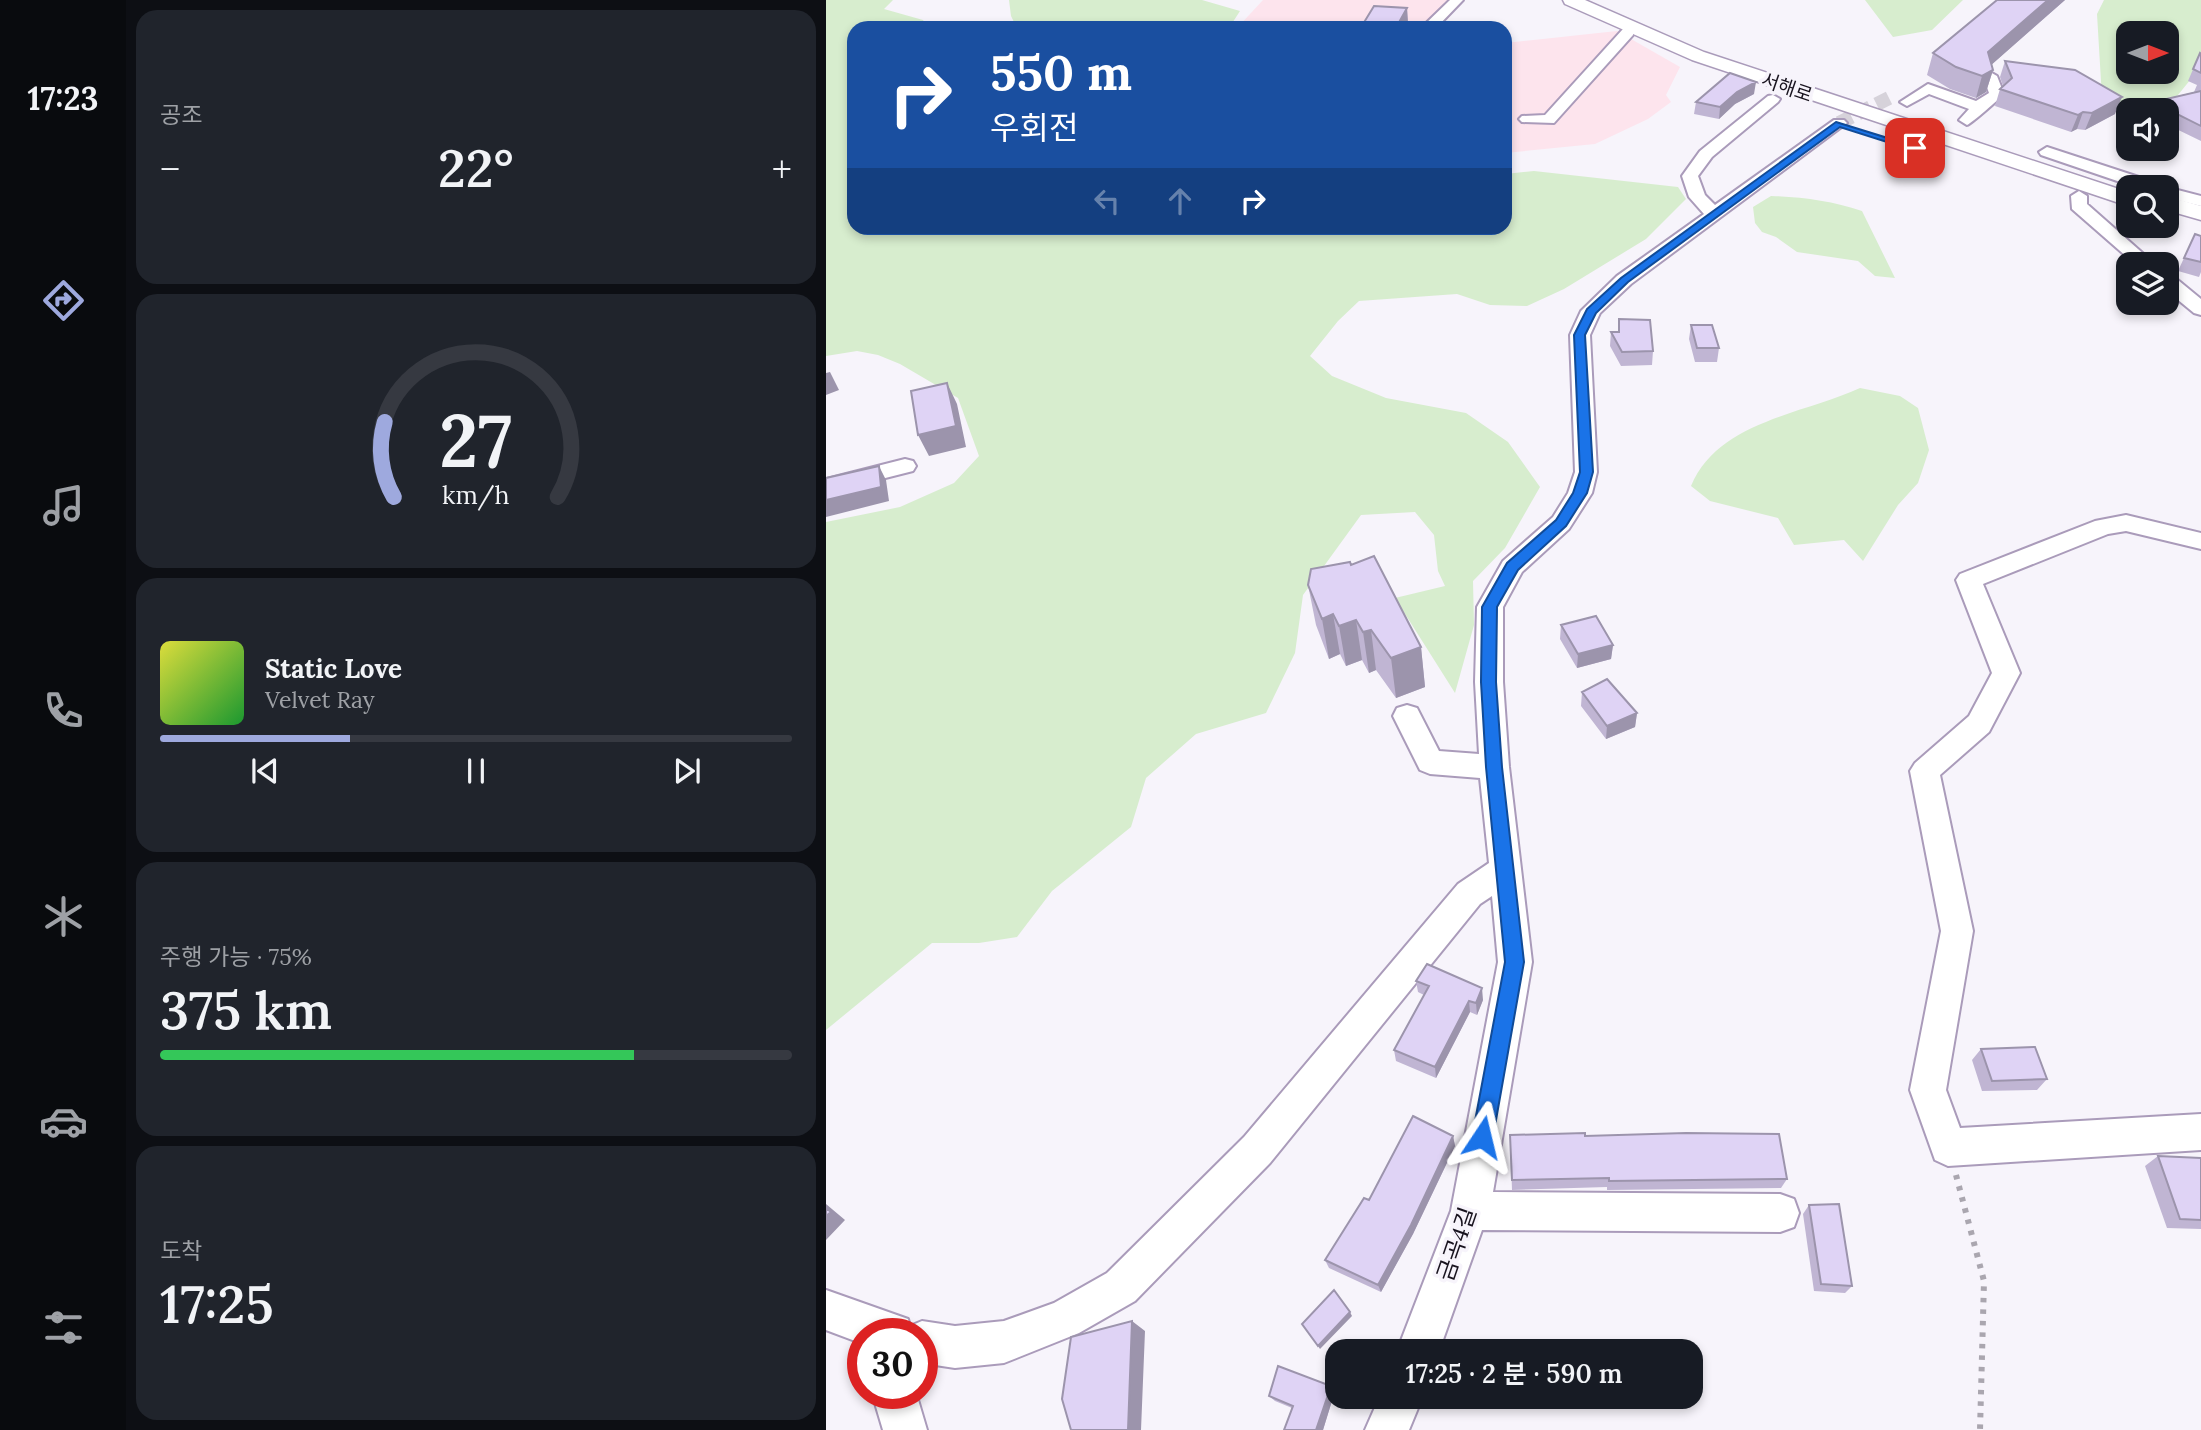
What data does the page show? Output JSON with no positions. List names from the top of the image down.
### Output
{
  "streets": {
    "main road": ["서해로"],
    "street": ["금곡4길"]
  },
  "north": "right",
  "page": {
    "tabs": "17:23",
    "tile": [
      "공조",
      ["주행 가능 · 75%", "375 km"],
      ["도착", "17:25"]
    ],
    "turn": ["550 m", "우회전"],
    "heat": ["−", "22°", "+"],
    "song": ["Static Love", "Velvet Ray"],
    "limit": "30",
    "trip": "17:25 · 2 분 · 590 m",
    "gauge": ["27", "km/h"]
  }
}
